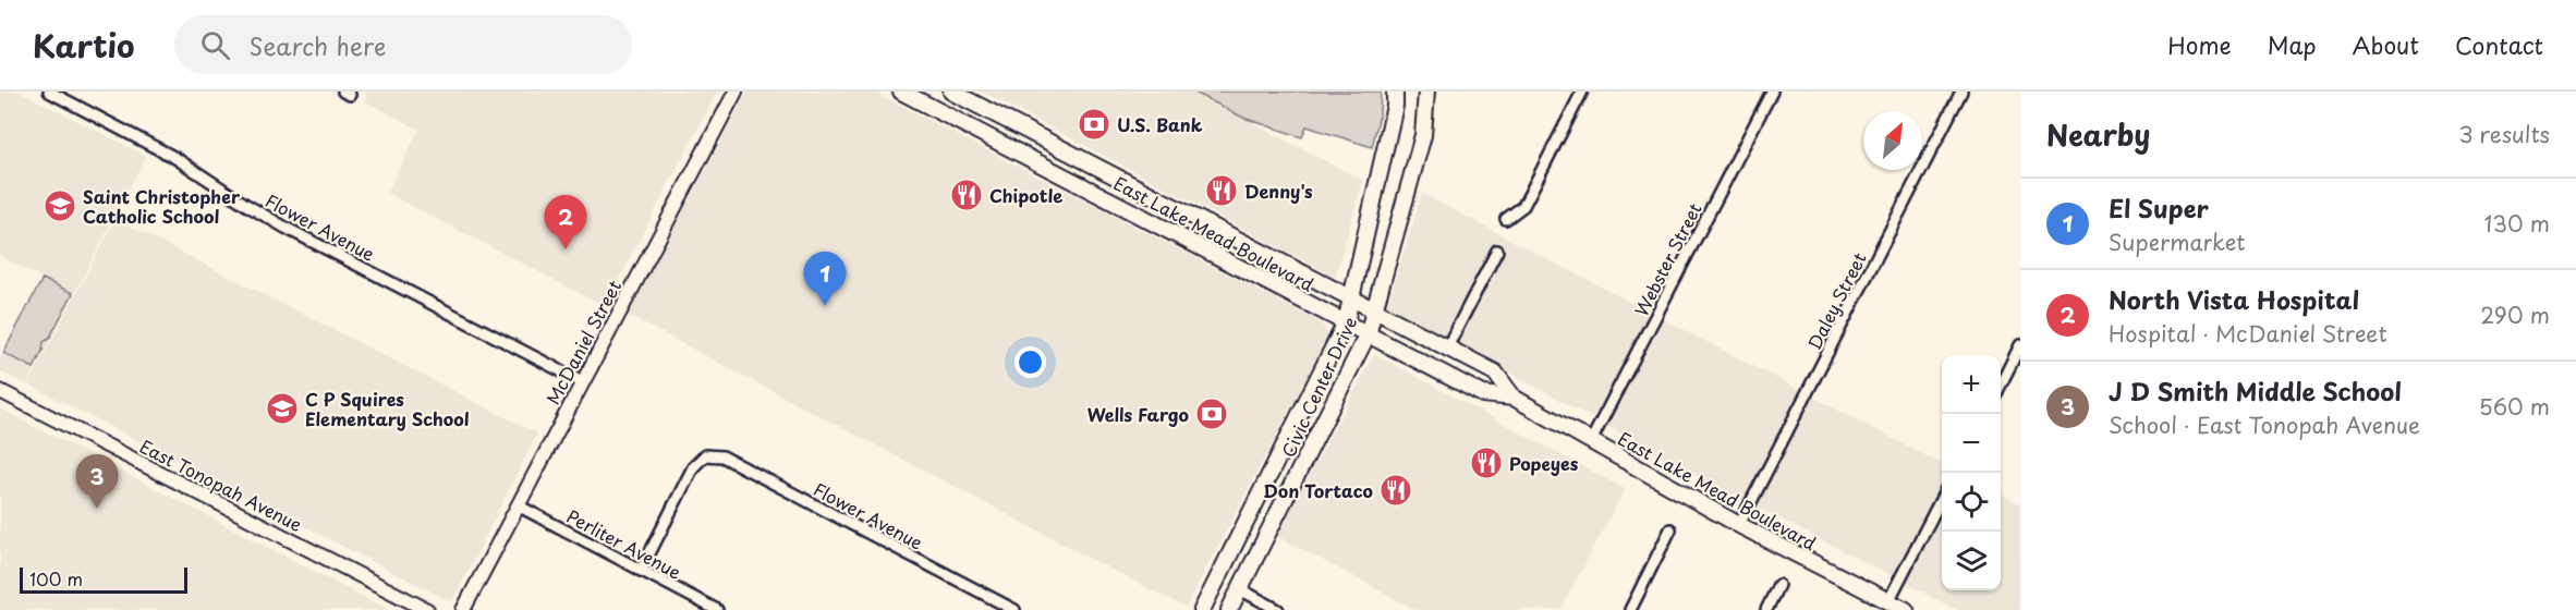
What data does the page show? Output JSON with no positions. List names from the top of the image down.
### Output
{
  "streets": {
    "main road": ["East Lake Mead Boulevard", "Civic Center Drive"],
    "street": [
      "Flower Avenue",
      "Webster Street",
      "Daley Street",
      "McDaniel Street",
      "East Tonopah Avenue",
      "Perliter Avenue"
    ]
  },
  "crossings": [
    ["Flower Avenue", "McDaniel Street"],
    ["Flower Avenue", "Perliter Avenue"],
    ["East Lake Mead Boulevard", "Webster Street"],
    ["East Lake Mead Boulevard", "Daley Street"],
    ["East Lake Mead Boulevard", "Civic Center Drive"],
    ["McDaniel Street", "Perliter Avenue"]
  ],
  "places": {
    "bank": ["U.S. Bank", "Wells Fargo"],
    "restaurant": [
      "Denny's",
      "Chipotle",
      "Popeyes",
      "Don Tortaco"
    ],
    "school or university": ["Saint Christopher Catholic School", "C P Squires Elementary School"]
  },
  "scale_bar": "100 m",
  "north": "top right",
  "page": {
    "header": "Kartio",
    "search": "Search here",
    "nav": [
      "Home",
      "Map",
      "About",
      "Contact"
    ],
    "heading": ["Nearby", "3 results"],
    "list": [
      {
        "mark": "1",
        "name": "El Super",
        "note": "Supermarket",
        "value": "130 m"
      },
      {
        "mark": "2",
        "name": "North Vista Hospital",
        "note": "Hospital · McDaniel Street",
        "value": "290 m"
      },
      {
        "mark": "3",
        "name": "J D Smith Middle School",
        "note": "School · East Tonopah Avenue",
        "value": "560 m"
      }
    ],
    "pins": ["2", "1", "3"],
    "map_buttons": ["+", "−"],
    "scale": "100 m"
  }
}
